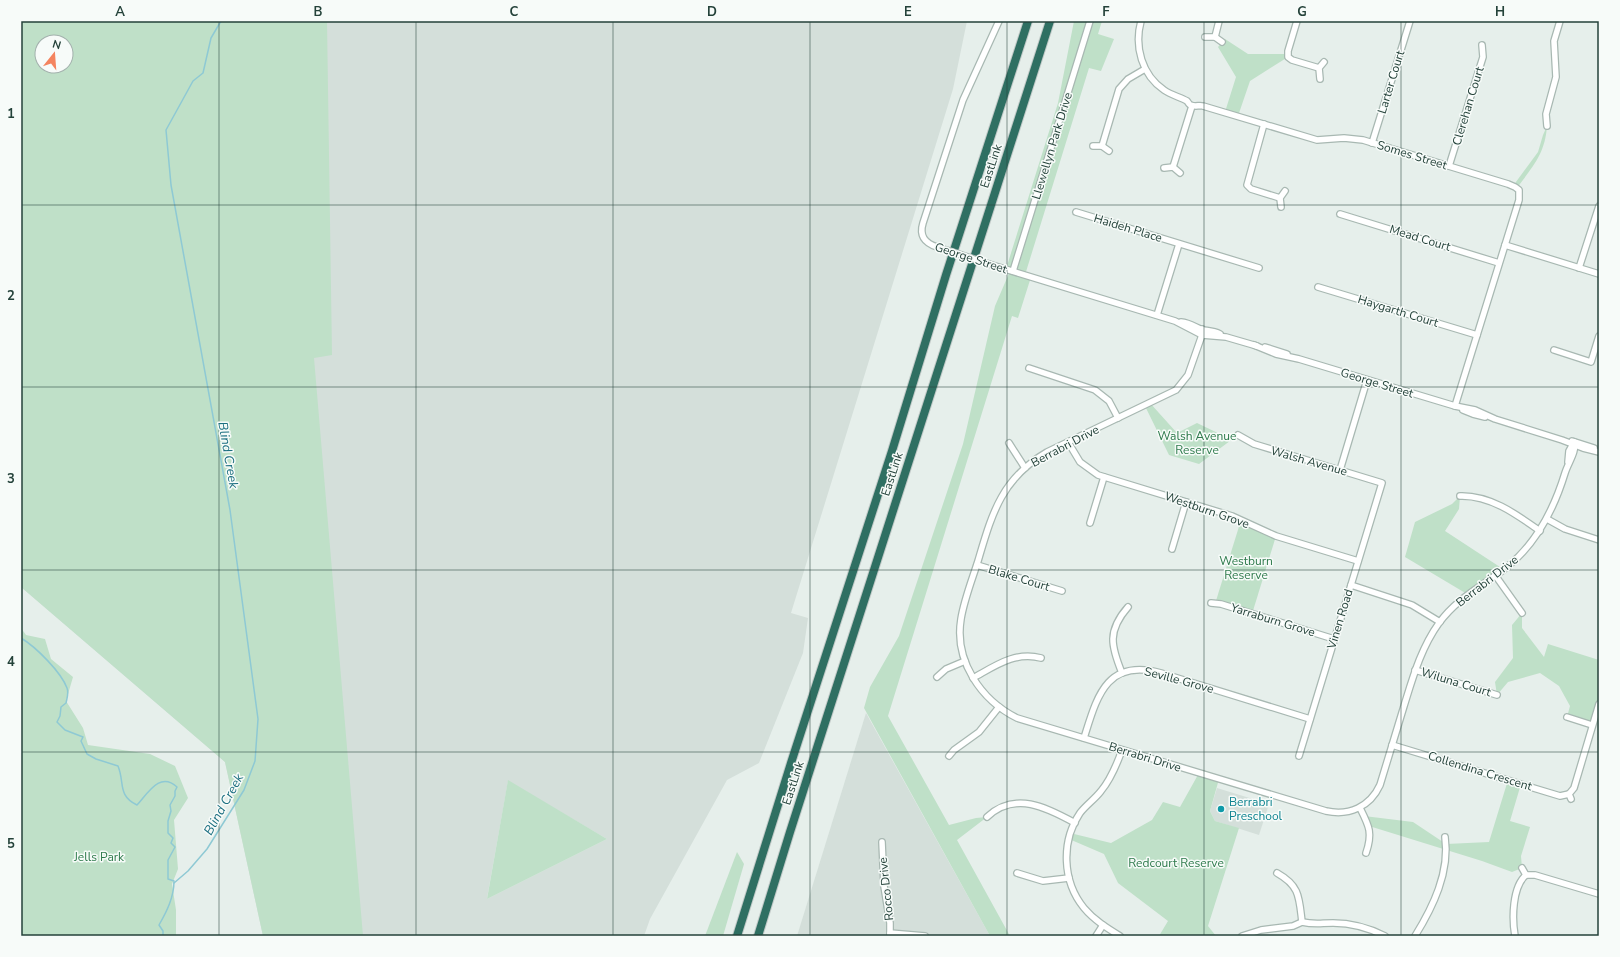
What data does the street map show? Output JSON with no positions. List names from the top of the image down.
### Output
{
  "streets": {
    "highway": ["EastLink"],
    "street": [
      "Larter Court",
      "Clerehan Court",
      "Llewellyn Park Drive",
      "Somes Street",
      "Haideh Place",
      "Mead Court",
      "George Street",
      "Haygarth Court",
      "Berrabri Drive",
      "Walsh Avenue",
      "Westburn Grove",
      "Blake Court",
      "Vinen Road",
      "Yarraburn Grove",
      "Seville Grove",
      "Wiluna Court",
      "Collendina Crescent",
      "Rocco Drive"
    ]
  },
  "crossings": [
    ["Larter Court", "Somes Street"],
    ["Clerehan Court", "Somes Street"],
    ["Llewellyn Park Drive", "George Street"],
    ["Somes Street", "Mead Court"],
    ["Somes Street", "George Street"],
    ["Somes Street", "Haygarth Court"],
    ["George Street", "Berrabri Drive"],
    ["Berrabri Drive", "Westburn Grove"],
    ["Berrabri Drive", "Blake Court"],
    ["Berrabri Drive", "Wiluna Court"],
    ["Berrabri Drive", "Collendina Crescent"],
    ["Walsh Avenue", "Vinen Road"],
    ["Westburn Grove", "Vinen Road"],
    ["Vinen Road", "Yarraburn Grove"],
    ["Vinen Road", "Seville Grove"]
  ],
  "water": ["Blind Creek"],
  "parks": [
    "Walsh Avenue Reserve",
    "Westburn Reserve",
    "Jells Park",
    "Redcourt Reserve"
  ],
  "places": ["Berrabri Preschool"],
  "north": "top",
  "grid": {
    "columns": [
      "A",
      "B",
      "C",
      "D",
      "E",
      "F",
      "G",
      "H"
    ],
    "rows": [
      "1",
      "2",
      "3",
      "4",
      "5"
    ]
  }
}
